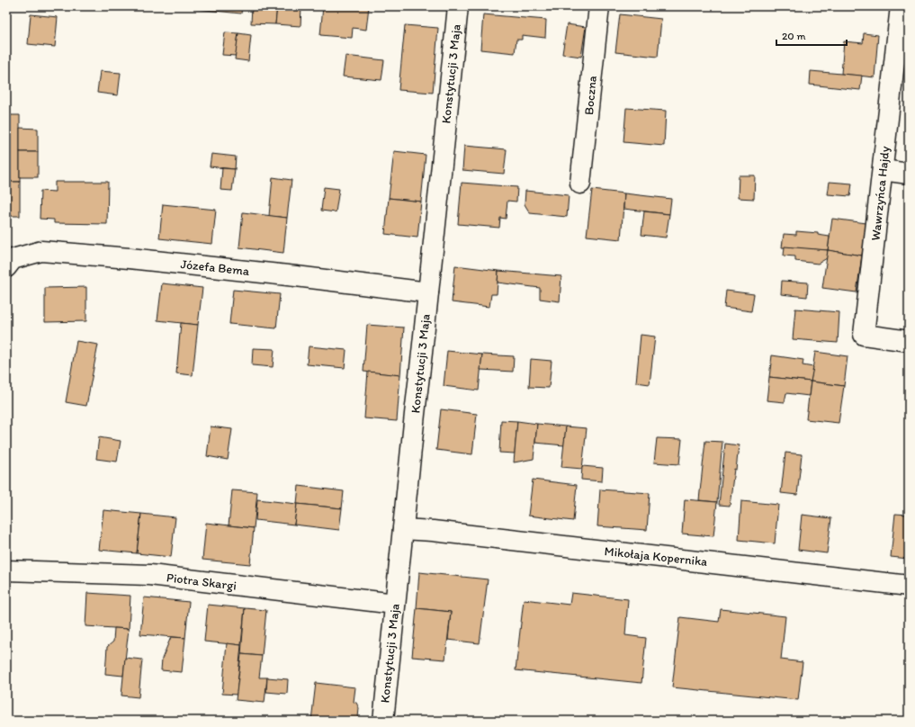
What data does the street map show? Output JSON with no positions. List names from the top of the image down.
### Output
{
  "streets": {
    "street": [
      "Konstytucji 3 Maja",
      "Boczna",
      "Wawrzyńca Hajdy",
      "Józefa Bema",
      "Mikołaja Kopernika",
      "Piotra Skargi"
    ]
  },
  "crossings": [
    ["Konstytucji 3 Maja", "Józefa Bema"],
    ["Konstytucji 3 Maja", "Mikołaja Kopernika"],
    ["Konstytucji 3 Maja", "Piotra Skargi"]
  ],
  "scale_bar": "20 m"
}
